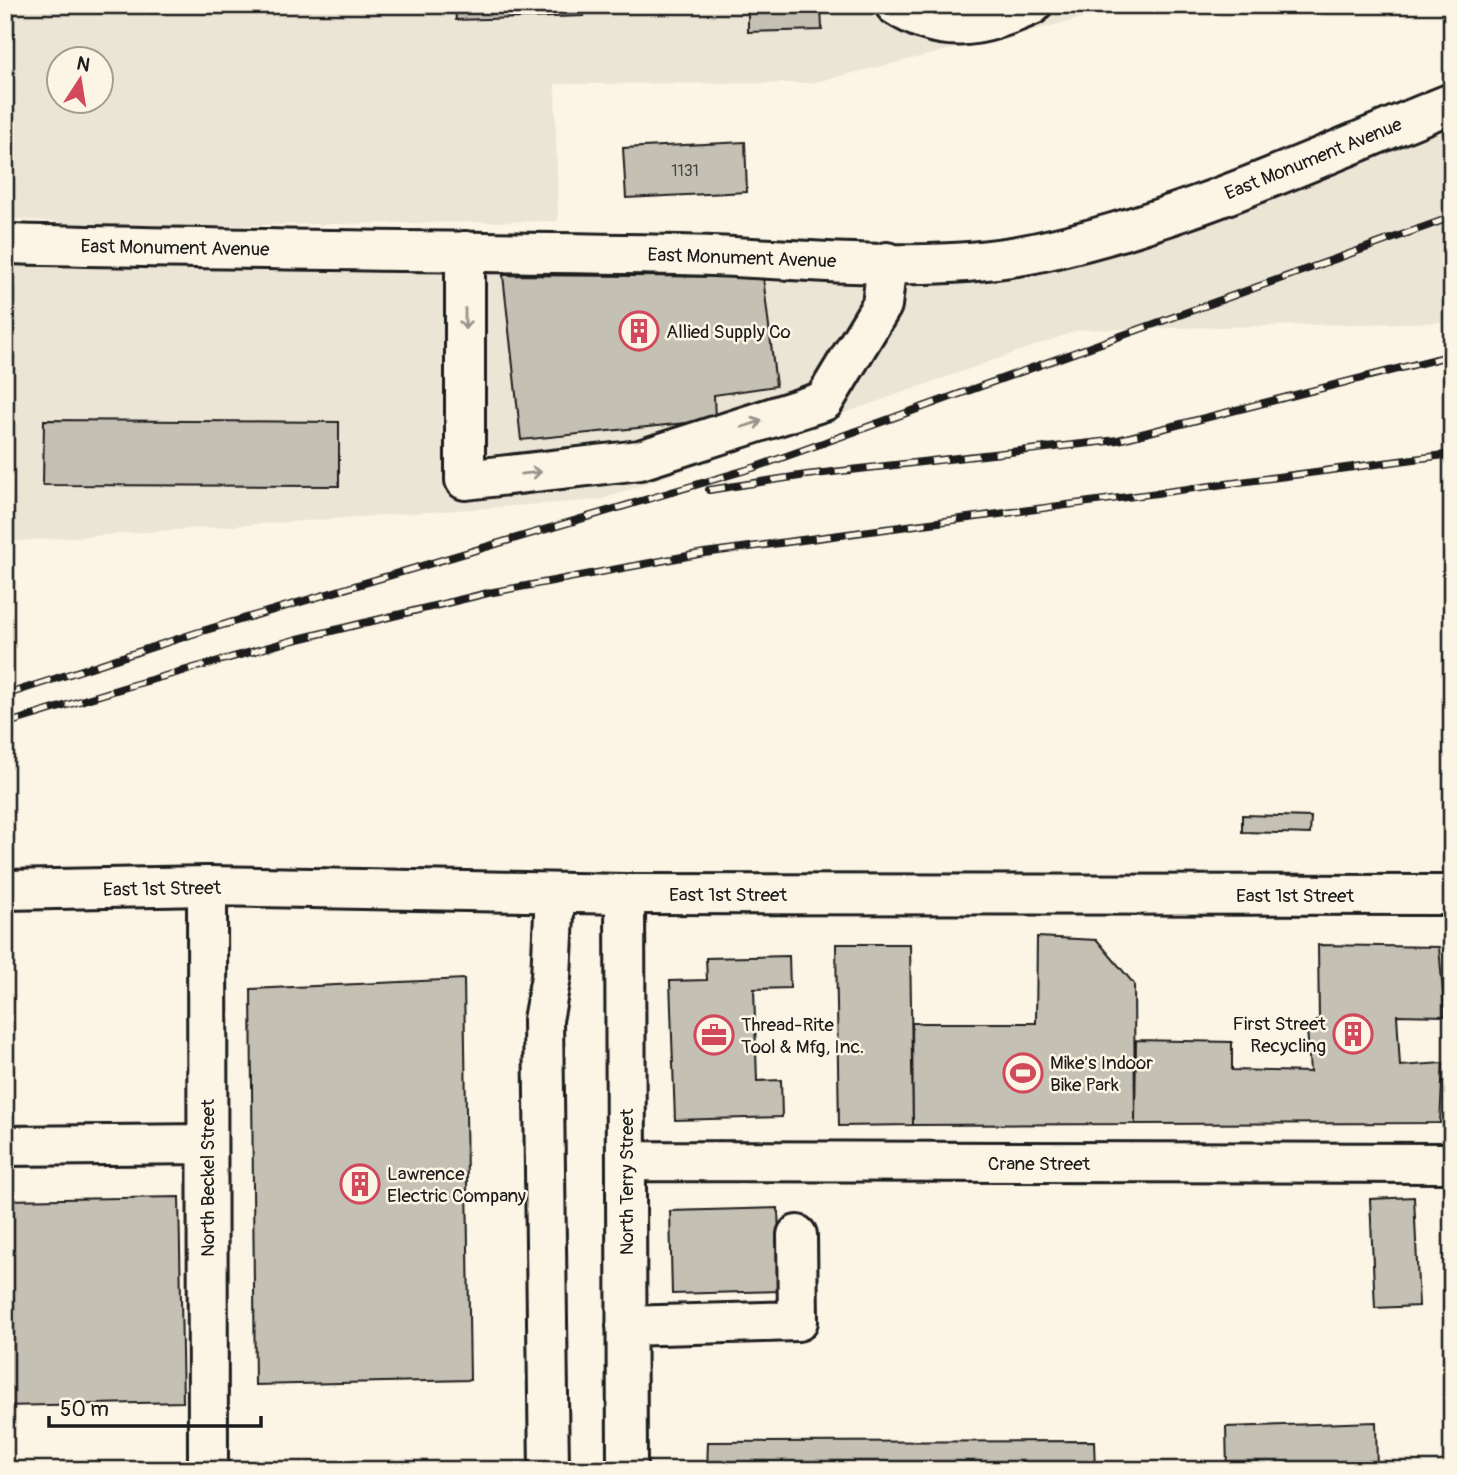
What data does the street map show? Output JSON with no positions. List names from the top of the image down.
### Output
{
  "streets": {
    "street": [
      "East Monument Avenue",
      "East 1st Street",
      "Crane Street",
      "North Beckel Street",
      "North Terry Street"
    ]
  },
  "crossings": [
    ["East 1st Street", "North Beckel Street"],
    ["East 1st Street", "North Terry Street"],
    ["Crane Street", "North Terry Street"]
  ],
  "places": {
    "building": ["Allied Supply Co", "First Street Recycling", "Lawrence Electric Company"],
    "office": ["Thread-Rite Tool & Mfg, Inc."],
    "sports": ["Mike's Indoor Bike Park"]
  },
  "house_numbers": ["1131"],
  "scale_bar": "50 m",
  "north": "top"
}
